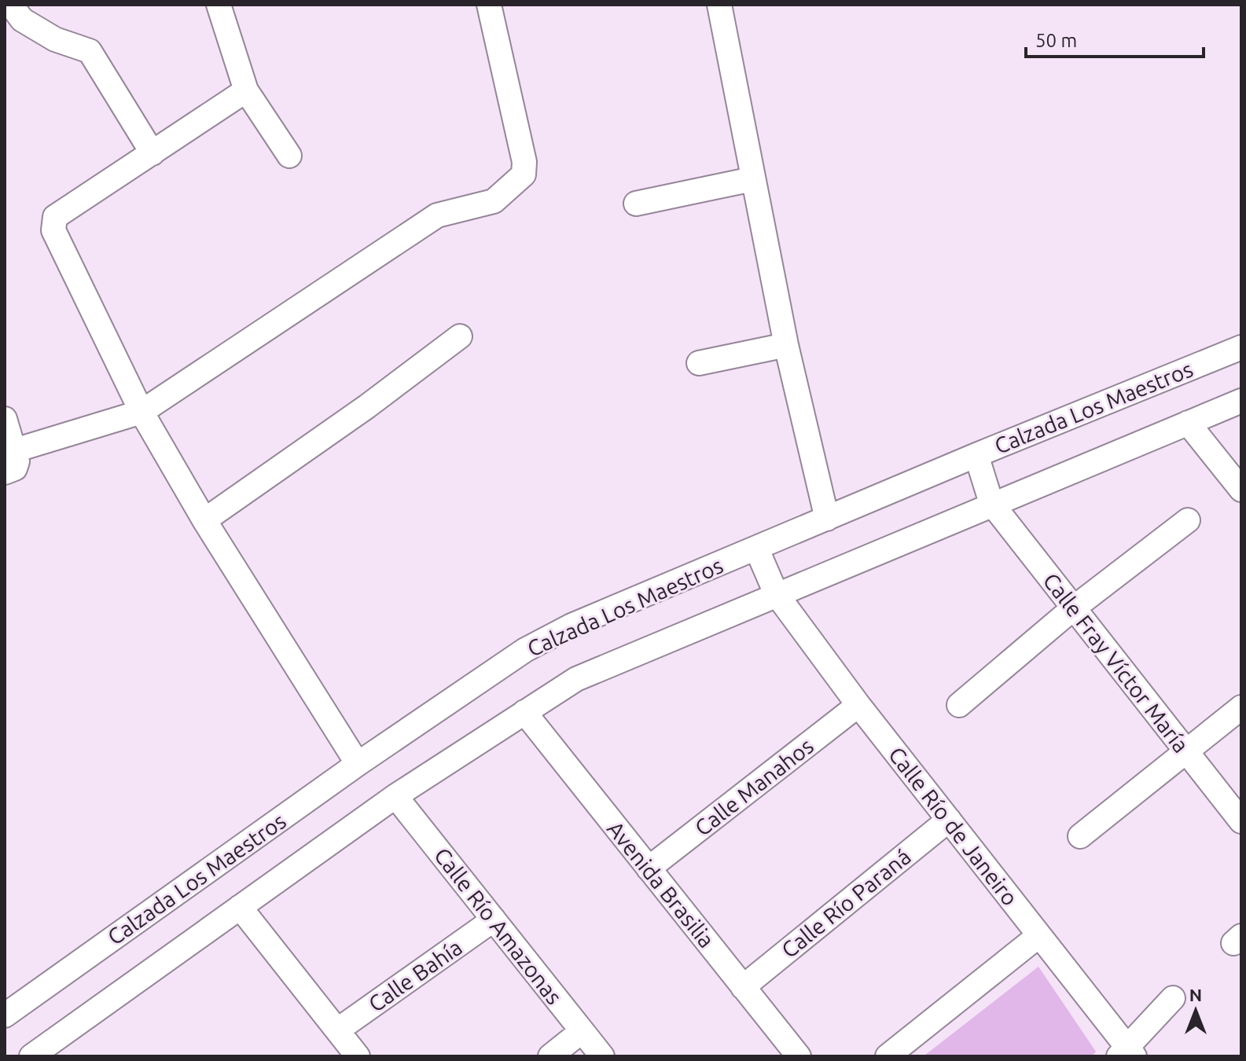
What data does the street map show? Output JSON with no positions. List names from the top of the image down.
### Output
{
  "streets": {
    "street": [
      "Calzada Los Maestros",
      "Calle Fray Víctor María",
      "Calle Manahos",
      "Calle Río de Janeiro",
      "Avenida Brasilia",
      "Calle Río Paraná",
      "Calle Río Amazonas",
      "Calle Bahía"
    ]
  },
  "crossings": [
    ["Calzada Los Maestros", "Calle Fray Víctor María"],
    ["Calzada Los Maestros", "Calle Río de Janeiro"],
    ["Calzada Los Maestros", "Avenida Brasilia"],
    ["Calzada Los Maestros", "Calle Río Amazonas"],
    ["Calle Manahos", "Calle Río de Janeiro"],
    ["Calle Manahos", "Avenida Brasilia"],
    ["Calle Río de Janeiro", "Calle Río Paraná"],
    ["Avenida Brasilia", "Calle Río Paraná"],
    ["Calle Río Amazonas", "Calle Bahía"]
  ],
  "scale_bar": "50 m",
  "north": "top"
}
